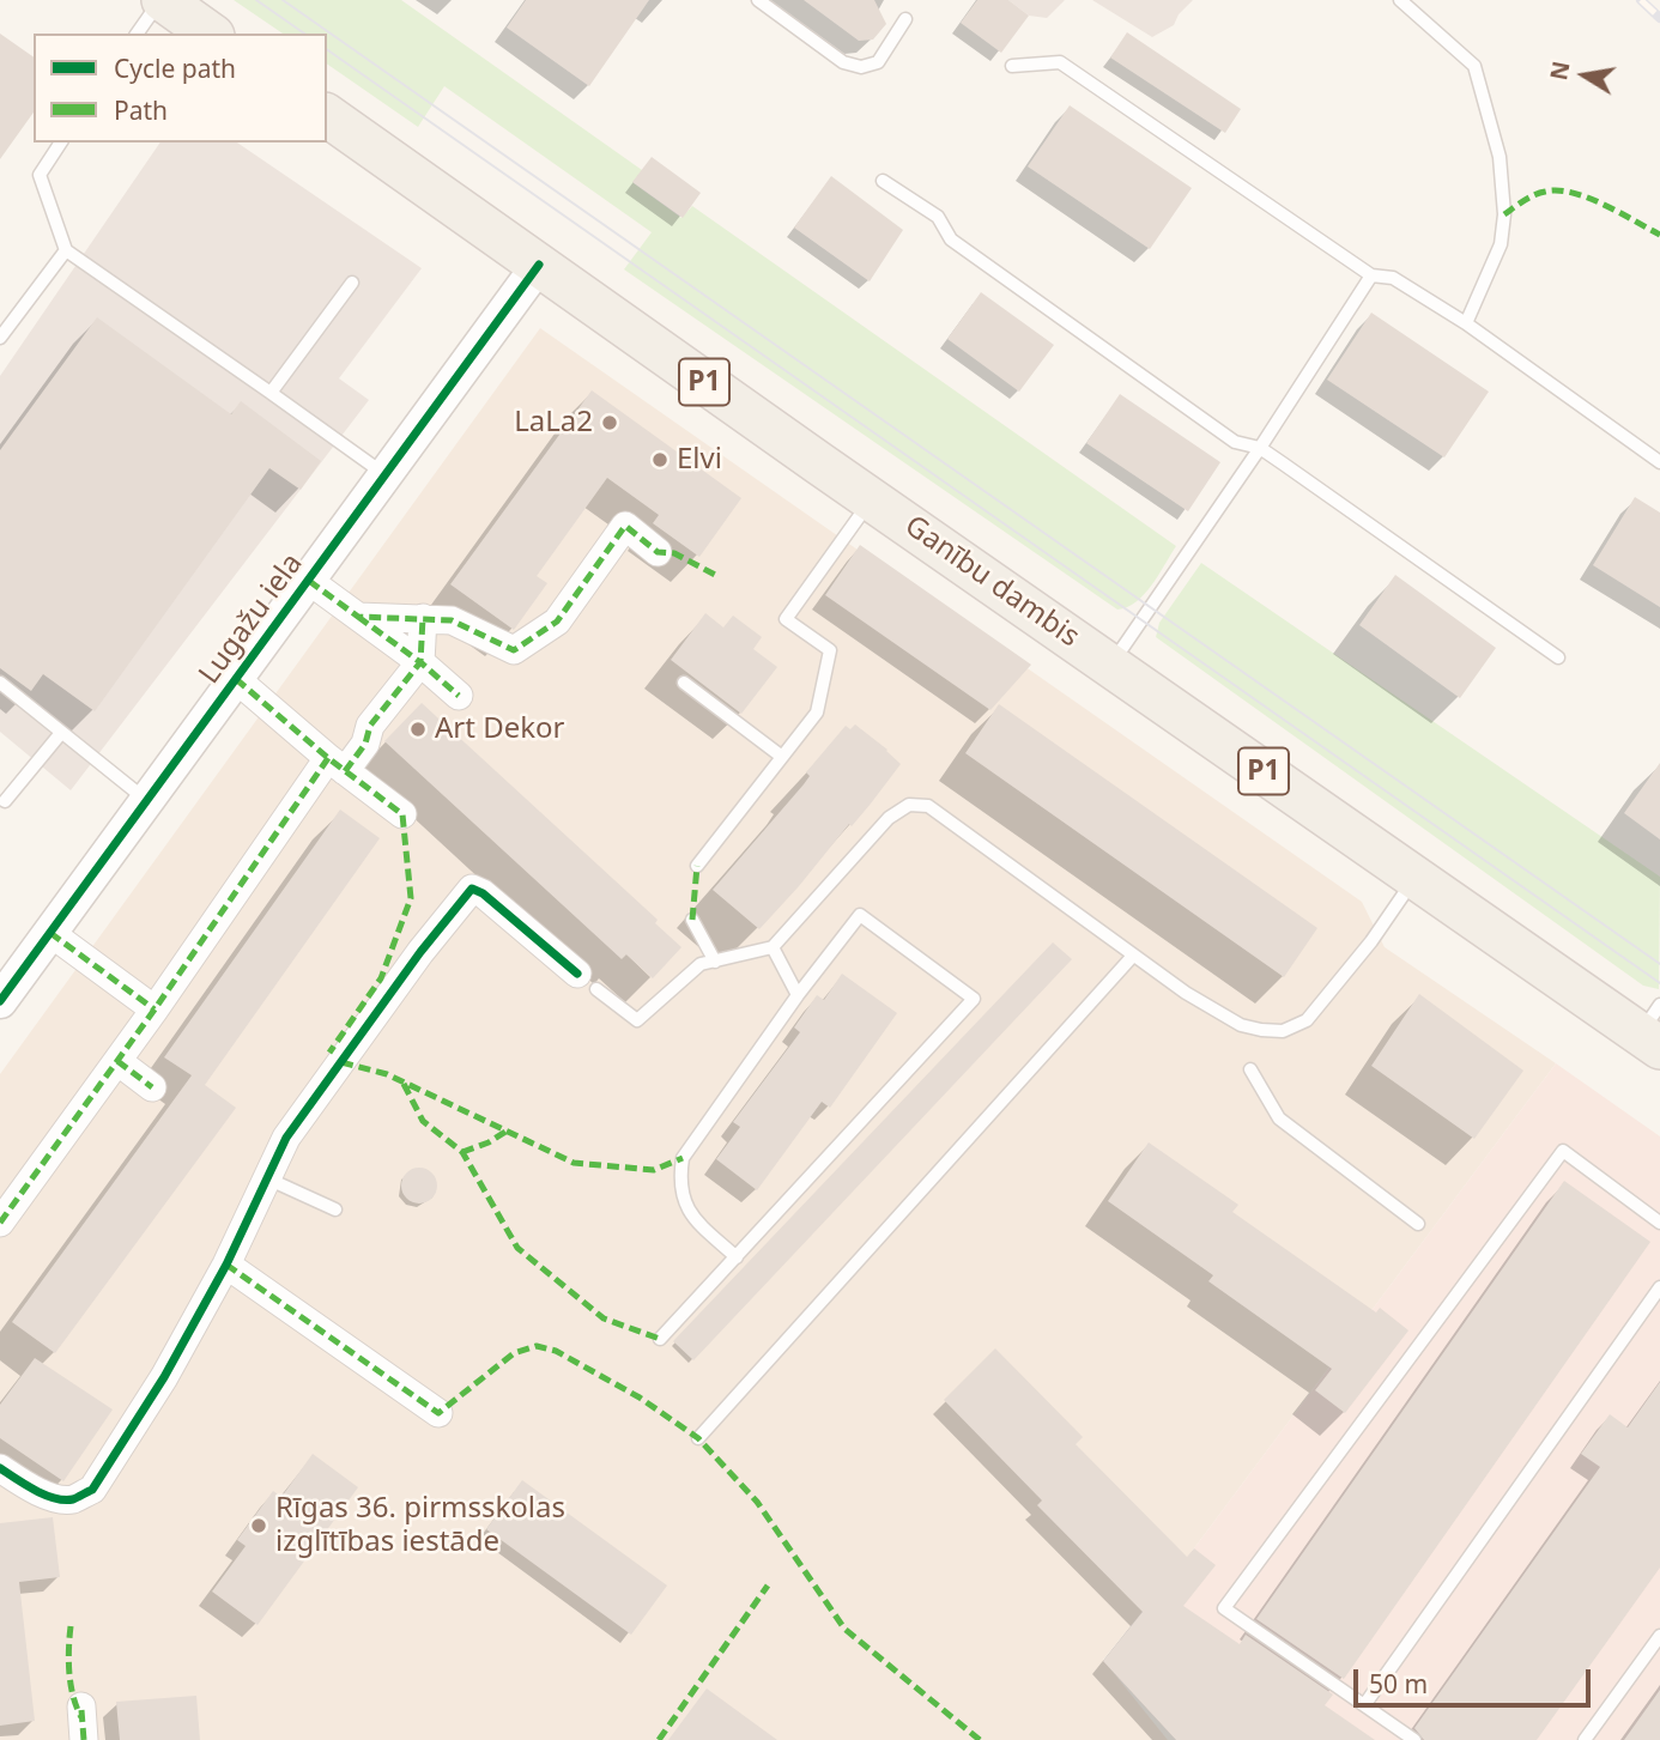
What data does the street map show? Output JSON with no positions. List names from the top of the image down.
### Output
{
  "streets": {
    "main road": ["P1", "Ganību dambis"],
    "street": ["Lugažu iela"]
  },
  "crossings": [
    ["Ganību dambis", "Lugažu iela"]
  ],
  "places": [
    "LaLa2",
    "Elvi",
    "Art Dekor",
    "Rīgas 36. pirmsskolas izglītības iestāde"
  ],
  "legend": ["Cycle path", "Path"],
  "scale_bar": "50 m",
  "north": "left"
}
